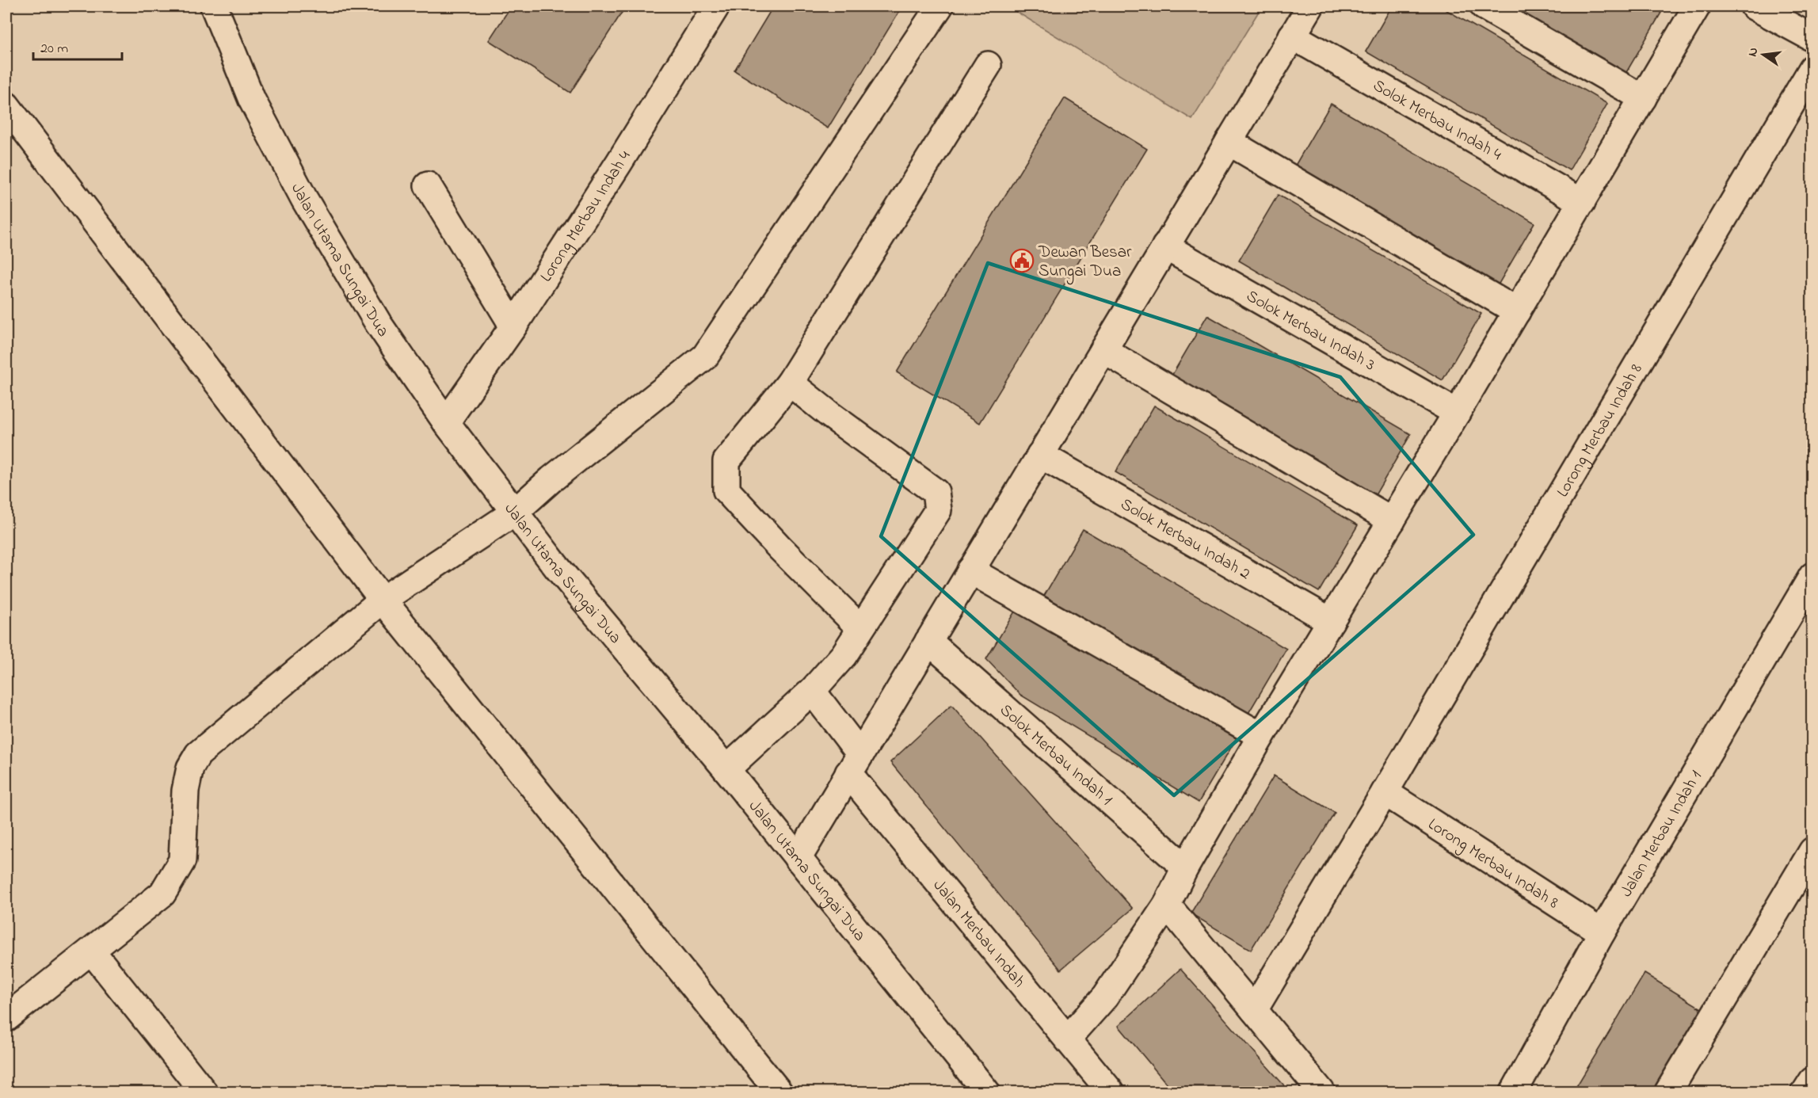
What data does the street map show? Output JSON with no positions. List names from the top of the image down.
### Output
{
  "streets": {
    "street": [
      "Solok Merbau Indah 4",
      "Lorong Merbau Indah 4",
      "Jalan Utama Sungai Dua",
      "Solok Merbau Indah 3",
      "Lorong Merbau Indah 8",
      "Solok Merbau Indah 2",
      "Solok Merbau Indah 1",
      "Jalan Merbau Indah 1",
      "Jalan Merbau Indah"
    ]
  },
  "crossings": [
    ["Lorong Merbau Indah 4", "Jalan Utama Sungai Dua"],
    ["Lorong Merbau Indah 8", "Jalan Merbau Indah 1"]
  ],
  "places": {
    "public building": ["Dewan Besar Sungai Dua"]
  },
  "scale_bar": "20 m",
  "north": "left"
}
